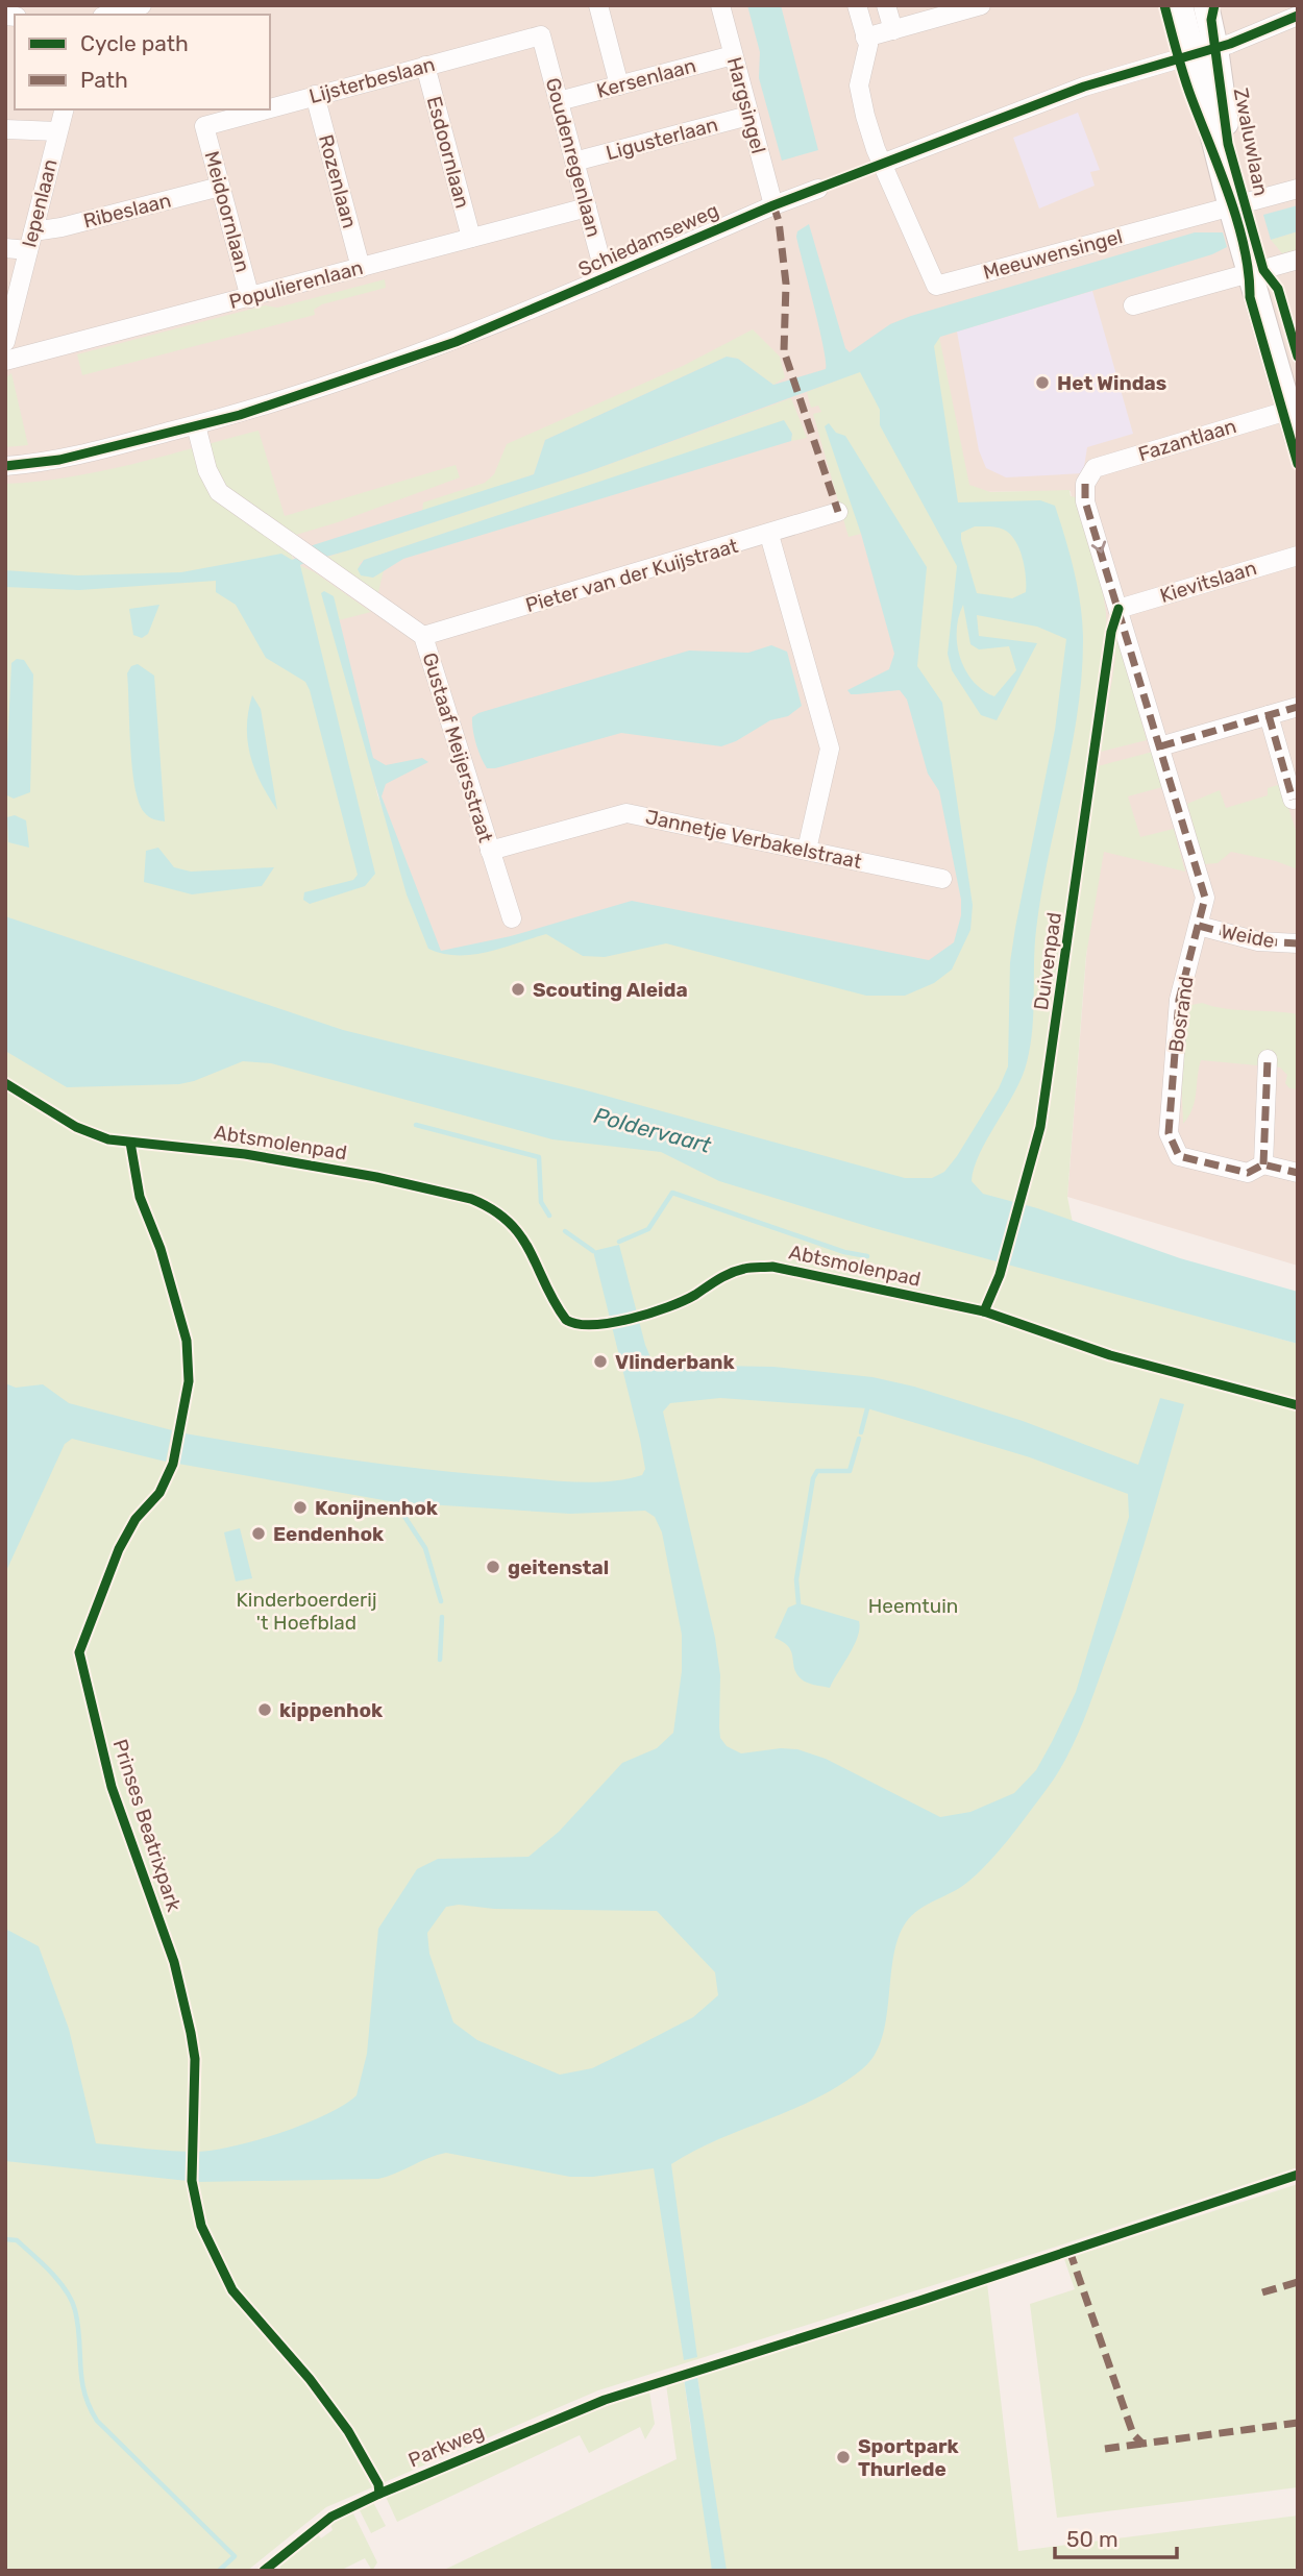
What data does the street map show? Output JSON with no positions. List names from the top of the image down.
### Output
{
  "streets": {
    "main road": ["Zwaluwlaan"],
    "street": [
      "Kersenlaan",
      "Lijsterbeslaan",
      "Hargsingel",
      "Ligusterlaan",
      "Esdoornlaan",
      "Goudenregenlaan",
      "Rozenlaan",
      "Iepenlaan",
      "Ribeslaan",
      "Meidoornlaan",
      "Schiedamseweg",
      "Meeuwensingel",
      "Populierenlaan",
      "Fazantlaan",
      "Pieter van der Kuijstraat",
      "Kievitslaan",
      "Gustaaf Meijersstraat",
      "Jannetje Verbakelstraat",
      "Weide",
      "Bosrand"
    ],
    "cycle path": [
      "Duivenpad",
      "Abtsmolenpad",
      "Prinses Beatrixpark",
      "Parkweg"
    ]
  },
  "crossings": [
    ["Kersenlaan", "Hargsingel"],
    ["Kersenlaan", "Goudenregenlaan"],
    ["Lijsterbeslaan", "Esdoornlaan"],
    ["Lijsterbeslaan", "Goudenregenlaan"],
    ["Lijsterbeslaan", "Rozenlaan"],
    ["Lijsterbeslaan", "Meidoornlaan"],
    ["Hargsingel", "Ligusterlaan"],
    ["Hargsingel", "Schiedamseweg"],
    ["Ligusterlaan", "Goudenregenlaan"],
    ["Zwaluwlaan", "Meeuwensingel"],
    ["Zwaluwlaan", "Fazantlaan"],
    ["Esdoornlaan", "Populierenlaan"],
    ["Goudenregenlaan", "Schiedamseweg"],
    ["Goudenregenlaan", "Populierenlaan"],
    ["Rozenlaan", "Populierenlaan"],
    ["Iepenlaan", "Ribeslaan"],
    ["Ribeslaan", "Meidoornlaan"],
    ["Meidoornlaan", "Populierenlaan"],
    ["Schiedamseweg", "Gustaaf Meijersstraat"],
    ["Fazantlaan", "Bosrand"],
    ["Pieter van der Kuijstraat", "Gustaaf Meijersstraat"],
    ["Kievitslaan", "Bosrand"],
    ["Gustaaf Meijersstraat", "Jannetje Verbakelstraat"],
    ["Weide", "Bosrand"]
  ],
  "water": ["Poldervaart"],
  "parks": ["Kinderboerderij 't Hoefblad", "Heemtuin"],
  "places": [
    "Het Windas",
    "Scouting Aleida",
    "Vlinderbank",
    "Konijnenhok",
    "Eendenhok",
    "geitenstal",
    "kippenhok",
    "Sportpark Thurlede"
  ],
  "legend": ["Cycle path", "Path"],
  "scale_bar": "50 m"
}
